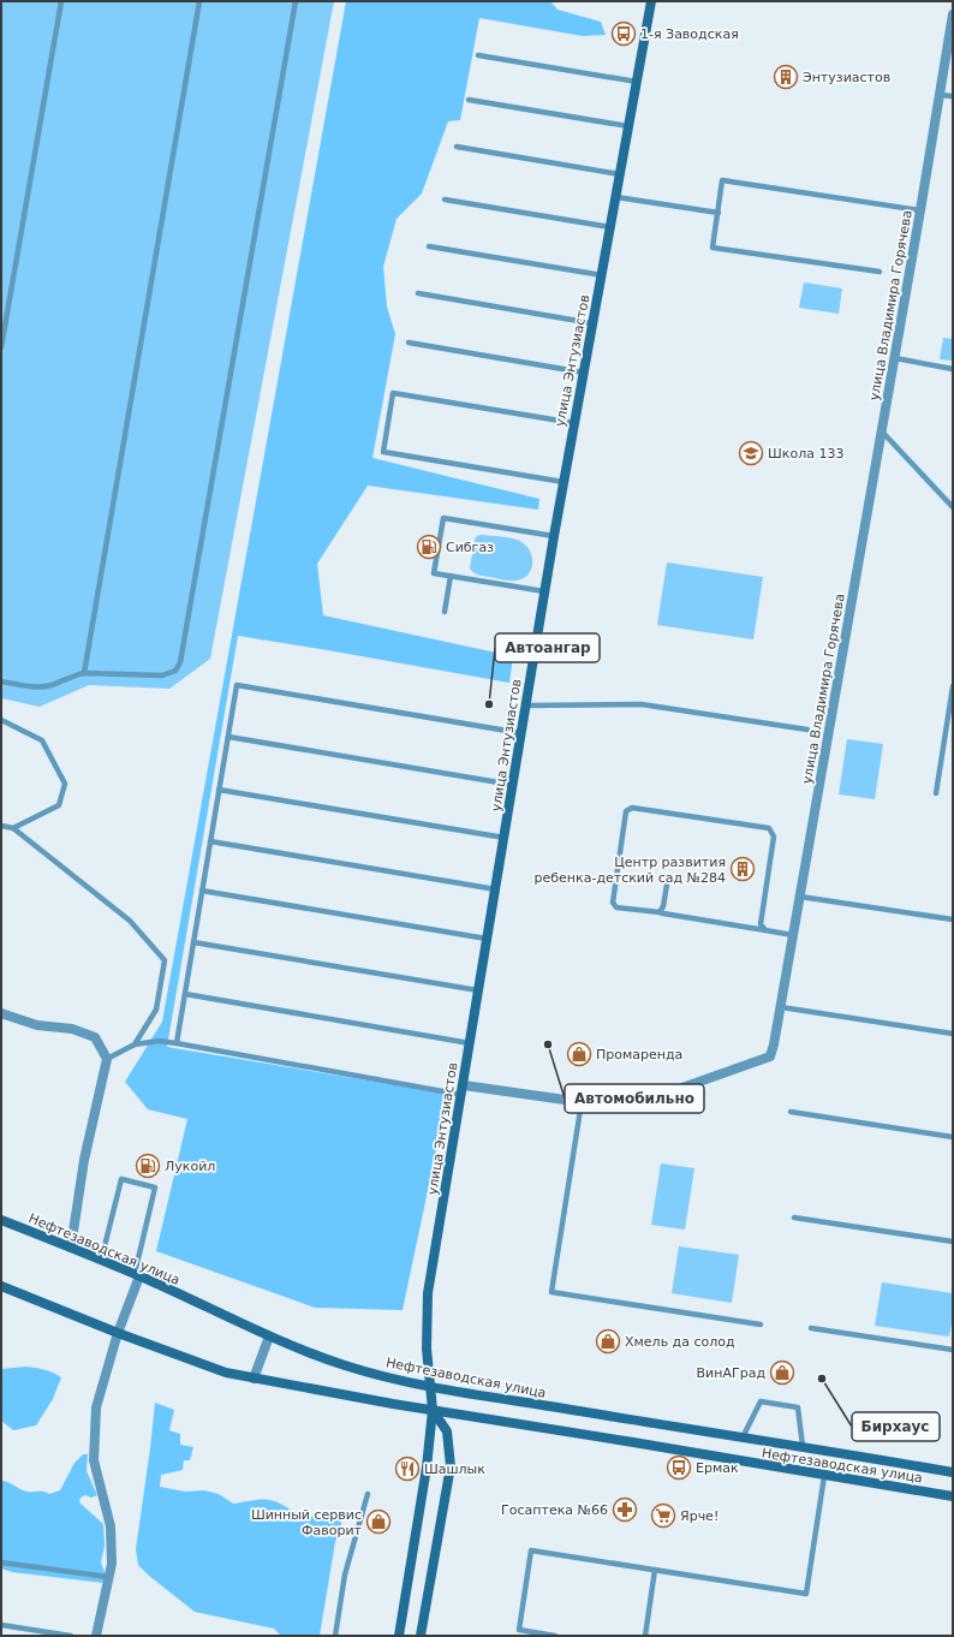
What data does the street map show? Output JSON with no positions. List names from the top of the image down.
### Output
{
  "streets": {
    "main road": ["улица Энтузиастов", "Нефтезаводская улица"],
    "street": ["улица Владимира Горячева"]
  },
  "crossings": [
    ["улица Владимира Горячева", "улица Энтузиастов"],
    ["улица Энтузиастов", "Нефтезаводская улица"]
  ],
  "places": {
    "bus stop": ["1-я Заводская", "Ермак"],
    "building": ["Энтузиастов", "Центр развития ребенка-детский сад №284"],
    "school or university": ["Школа 133"],
    "fuel station": ["Сибгаз", "Лукойл"],
    "other": ["Автоангар", "Автомобильно", "Бирхаус"],
    "shop": [
      "Промаренда",
      "Хмель да солод",
      "ВинАГрад",
      "Шинный сервис Фаворит"
    ],
    "restaurant": ["Шашлык"],
    "pharmacy": ["Госаптека №66"],
    "supermarket": ["Ярче!"]
  }
}
